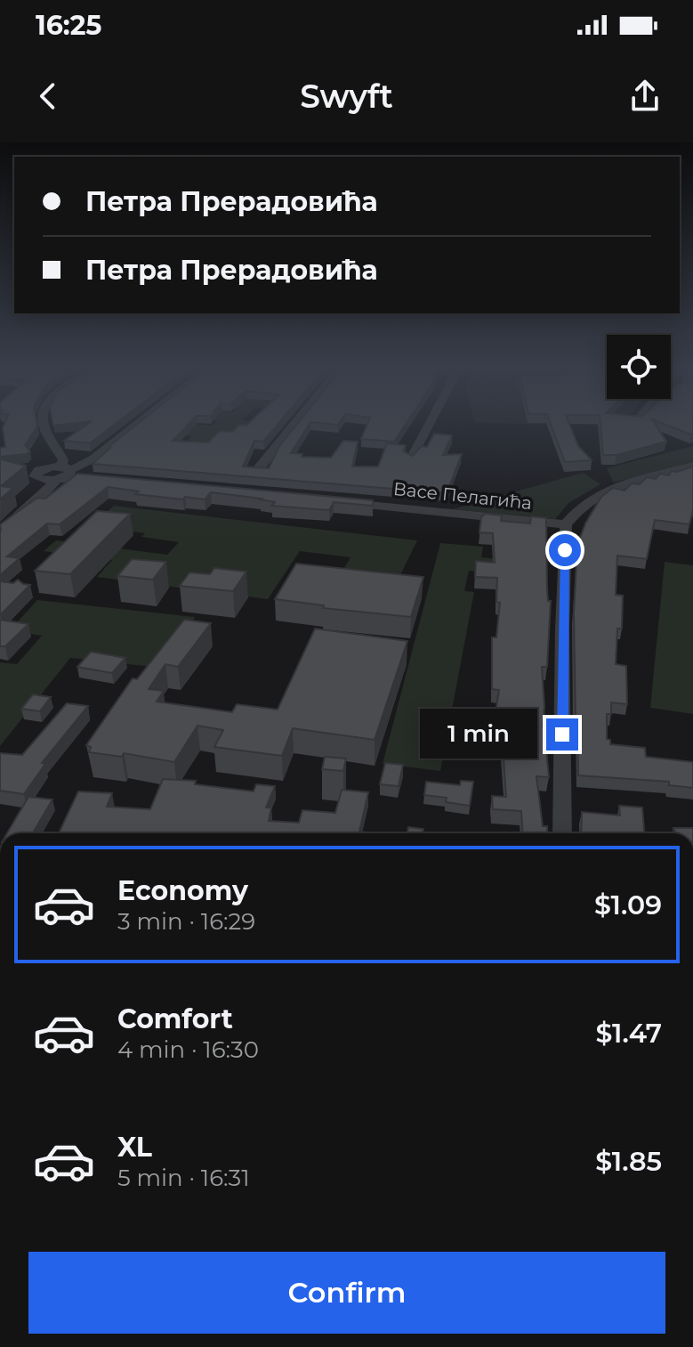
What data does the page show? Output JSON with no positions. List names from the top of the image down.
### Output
{
  "streets": {
    "street": ["Васе Пелагића"]
  },
  "page": {
    "status": "16:25",
    "header": "Swyft",
    "banner": ["Петра Прерадовића", "Петра Прерадовића"],
    "bubble": "1 min",
    "list": [
      {
        "name": "Economy",
        "note": "3 min · 16:29",
        "value": "$1.09"
      },
      {
        "name": "Comfort",
        "note": "4 min · 16:30",
        "value": "$1.47"
      },
      {
        "name": "XL",
        "note": "5 min · 16:31",
        "value": "$1.85"
      }
    ],
    "buttons": "Confirm"
  }
}
